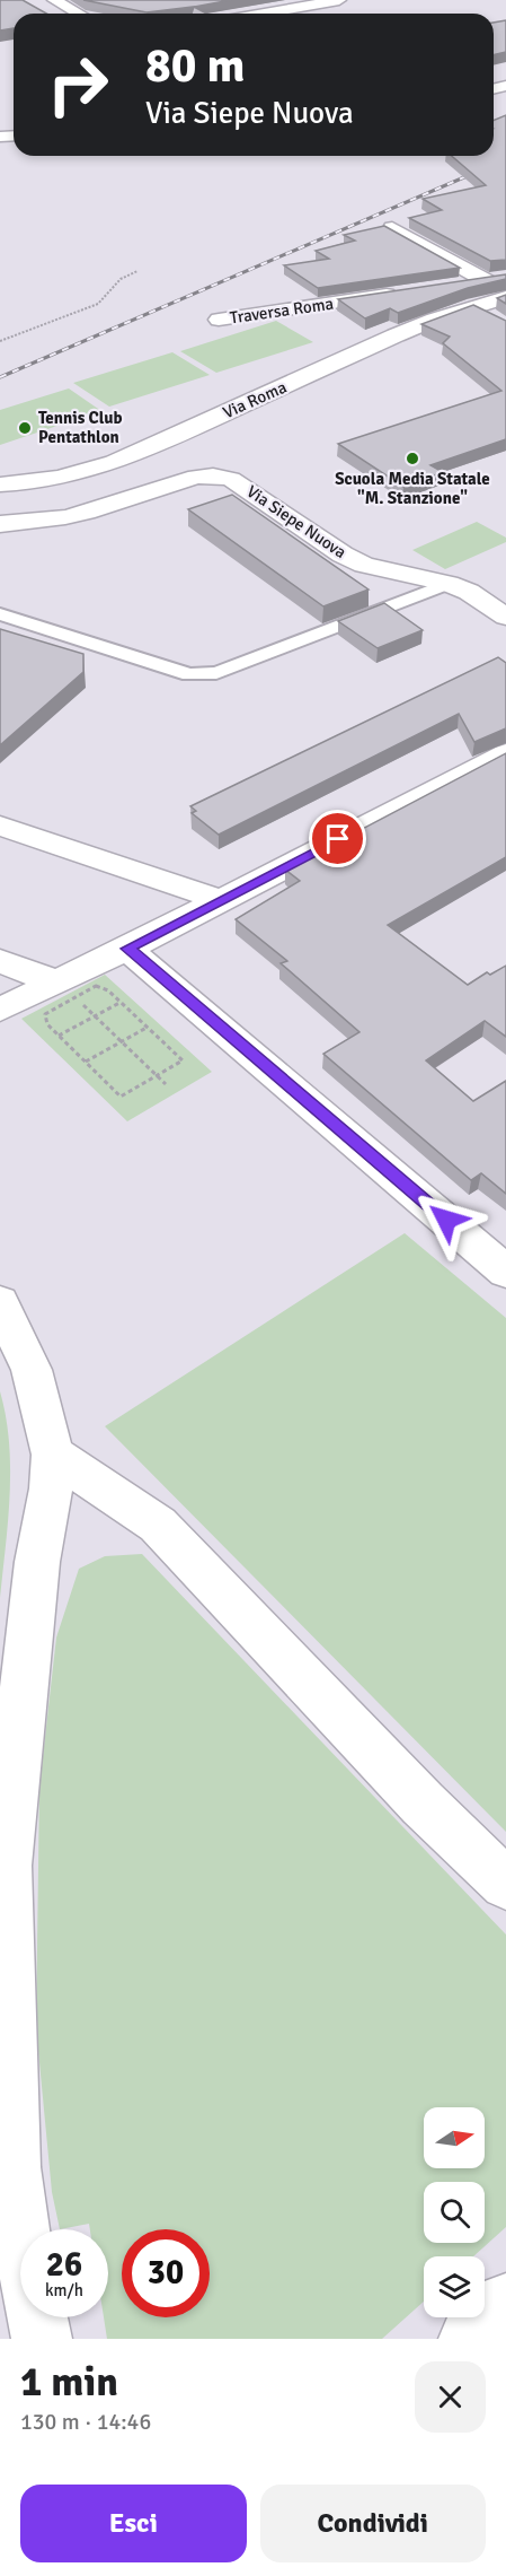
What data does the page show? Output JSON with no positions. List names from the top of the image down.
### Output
{
  "streets": {
    "street": ["Traversa Roma", "Via Roma", "Via Siepe Nuova"]
  },
  "places": ["Tennis Club Pentathlon", "Scuola Media Statale \"M. Stanzione\""],
  "north": "right",
  "page": {
    "turn": ["80 m", "Via Siepe Nuova"],
    "speed": "26 km/h",
    "limit": "30",
    "heading": ["1 min", "130 m · 14:46"],
    "buttons": ["Esci", "Condividi"]
  }
}
